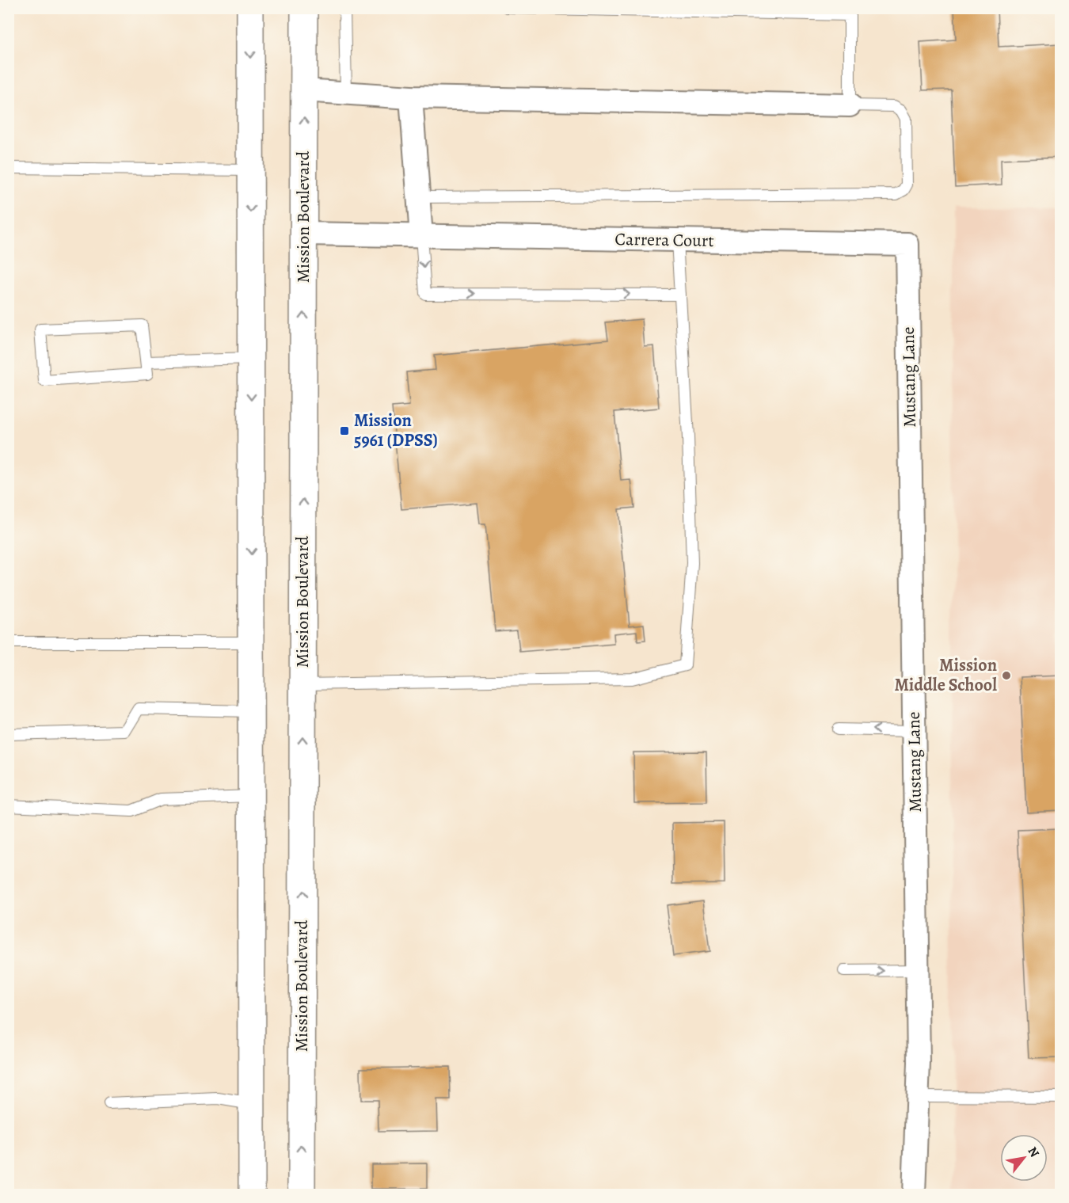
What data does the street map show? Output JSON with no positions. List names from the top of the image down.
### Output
{
  "streets": {
    "main road": ["Mission Boulevard"],
    "street": ["Carrera Court", "Mustang Lane"]
  },
  "crossings": [
    ["Mission Boulevard", "Carrera Court"],
    ["Carrera Court", "Mustang Lane"]
  ],
  "places": {
    "transit": ["Mission 5961 (DPSS)"],
    "other": ["Mission Middle School"]
  },
  "north": "top right"
}
